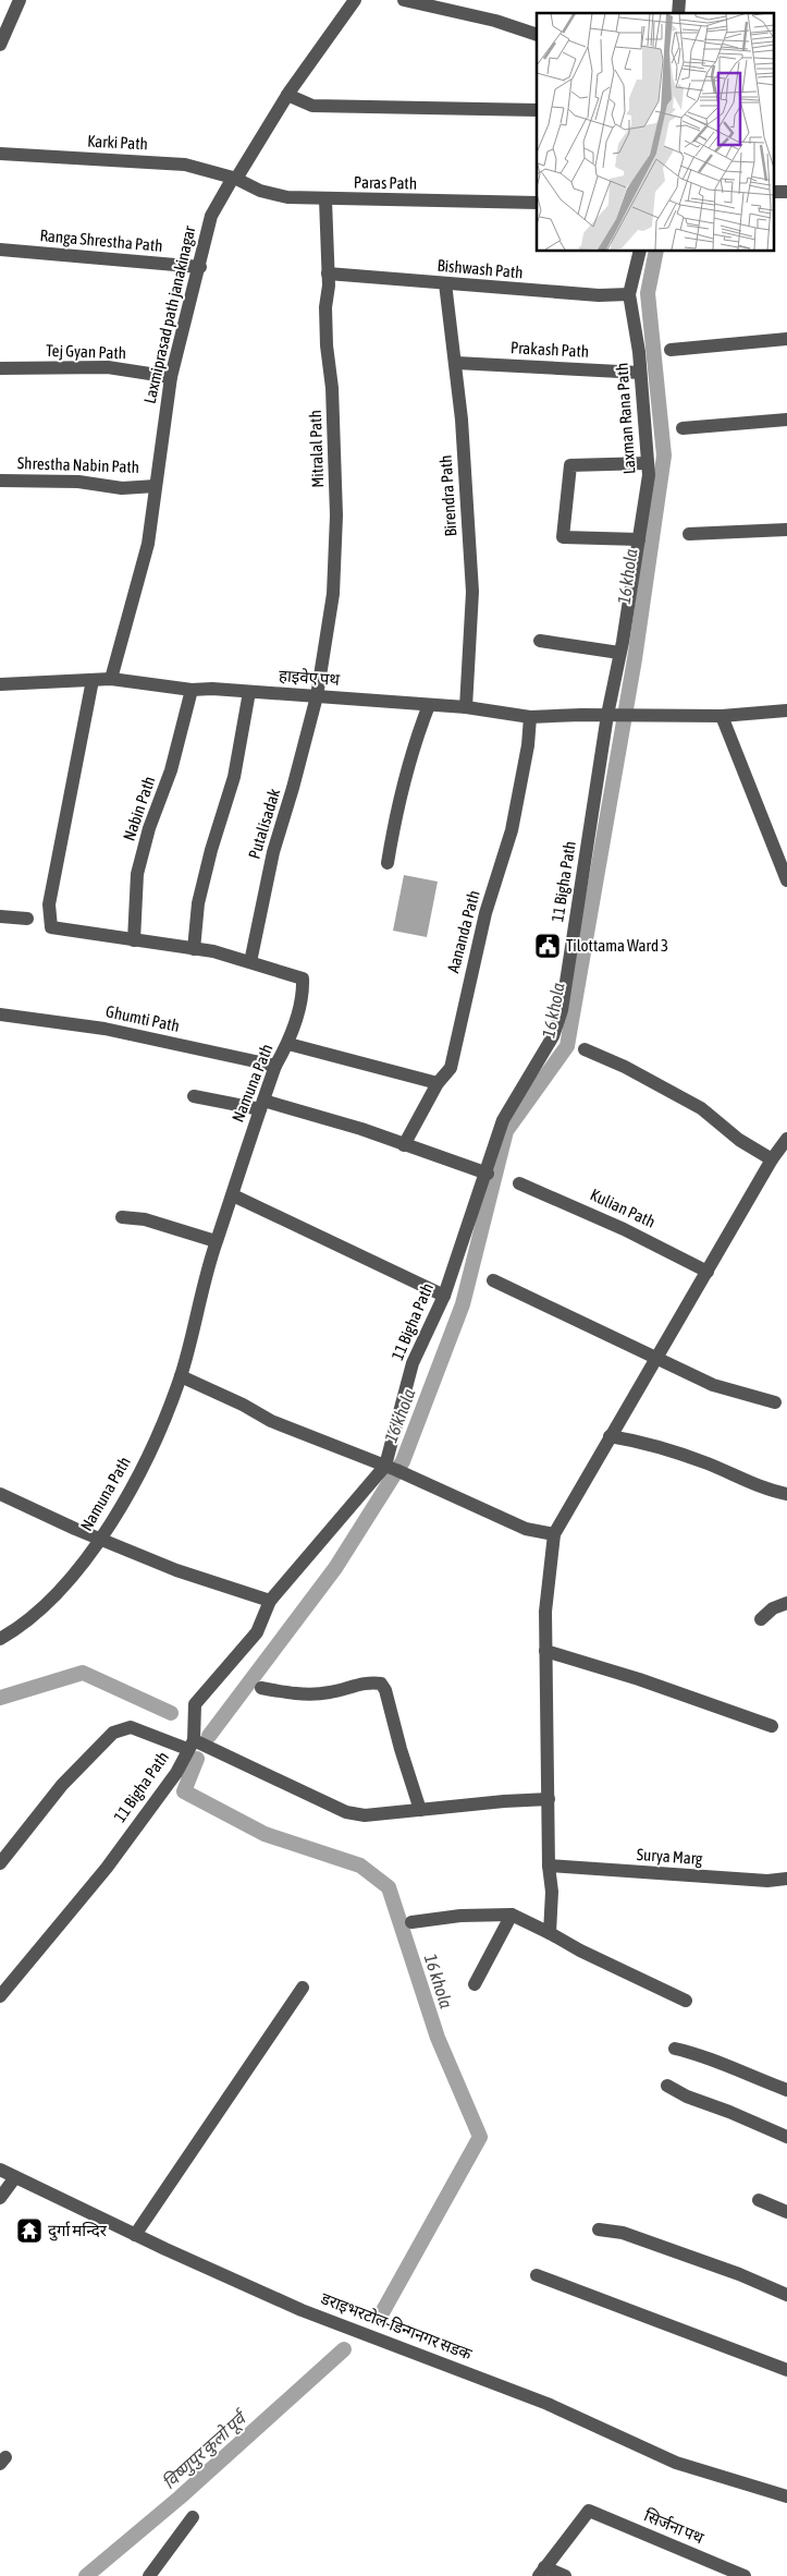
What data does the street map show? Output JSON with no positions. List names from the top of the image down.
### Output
{
  "streets": {
    "street": [
      "Karki Path",
      "Paras Path",
      "Ranga Shrestha Path",
      "Bishwash Path",
      "Laxmiprasad path janakinagar",
      "Prakash Path",
      "Tej Gyan Path",
      "Laxman Rana Path",
      "Mitralal Path",
      "Shrestha Nabin Path",
      "Birendra Path",
      "हाइवेए पथ",
      "Nabin Path",
      "Putalisadak",
      "11 Bigha Path",
      "Aananda Path",
      "Ghumti Path",
      "Namuna Path",
      "Kulian Path",
      "Surya Marg",
      "डराइभरटोल-डिन्गनगर सडक",
      "सिर्जना पथ"
    ]
  },
  "crossings": [
    ["Karki Path", "Paras Path"],
    ["Karki Path", "Laxmiprasad path janakinagar"],
    ["Paras Path", "Laxmiprasad path janakinagar"],
    ["Paras Path", "Mitralal Path"],
    ["Ranga Shrestha Path", "Laxmiprasad path janakinagar"],
    ["Bishwash Path", "Laxman Rana Path"],
    ["Bishwash Path", "Mitralal Path"],
    ["Bishwash Path", "Birendra Path"],
    ["Laxmiprasad path janakinagar", "Tej Gyan Path"],
    ["Laxmiprasad path janakinagar", "Shrestha Nabin Path"],
    ["Laxmiprasad path janakinagar", "हाइवेए पथ"],
    ["Prakash Path", "Laxman Rana Path"],
    ["Prakash Path", "Birendra Path"],
    ["Laxman Rana Path", "हाइवेए पथ"],
    ["Laxman Rana Path", "11 Bigha Path"],
    ["Mitralal Path", "हाइवेए पथ"],
    ["Mitralal Path", "Putalisadak"],
    ["Birendra Path", "हाइवेए पथ"],
    ["हाइवेए पथ", "Nabin Path"],
    ["हाइवेए पथ", "Putalisadak"],
    ["हाइवेए पथ", "11 Bigha Path"],
    ["हाइवेए पथ", "Aananda Path"],
    ["हाइवेए पथ", "Namuna Path"],
    ["Nabin Path", "Namuna Path"],
    ["Putalisadak", "Namuna Path"],
    ["Ghumti Path", "Namuna Path"]
  ],
  "water": ["16 khola", "विष्णुपुर कुलो पूर्व"],
  "places": {
    "public building": ["Tilottama Ward 3"],
    "temple": ["दुर्गा मन्दिर"]
  }
}
